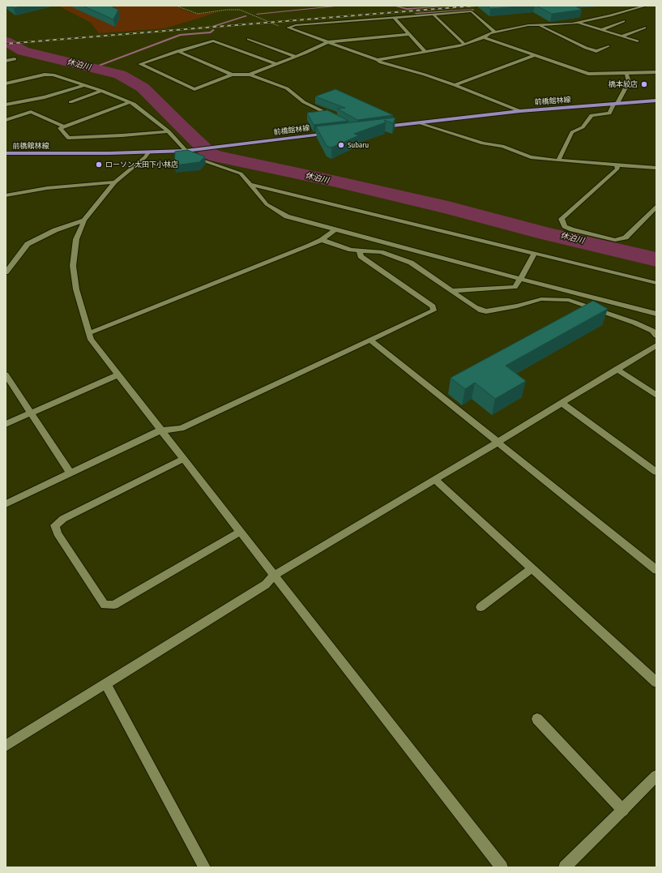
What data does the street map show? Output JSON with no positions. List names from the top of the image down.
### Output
{
  "streets": {
    "main road": ["前橋館林線"]
  },
  "water": ["休泊川"],
  "places": ["橋本絞店", "Subaru", "ローソン太田下小林店"]
}
